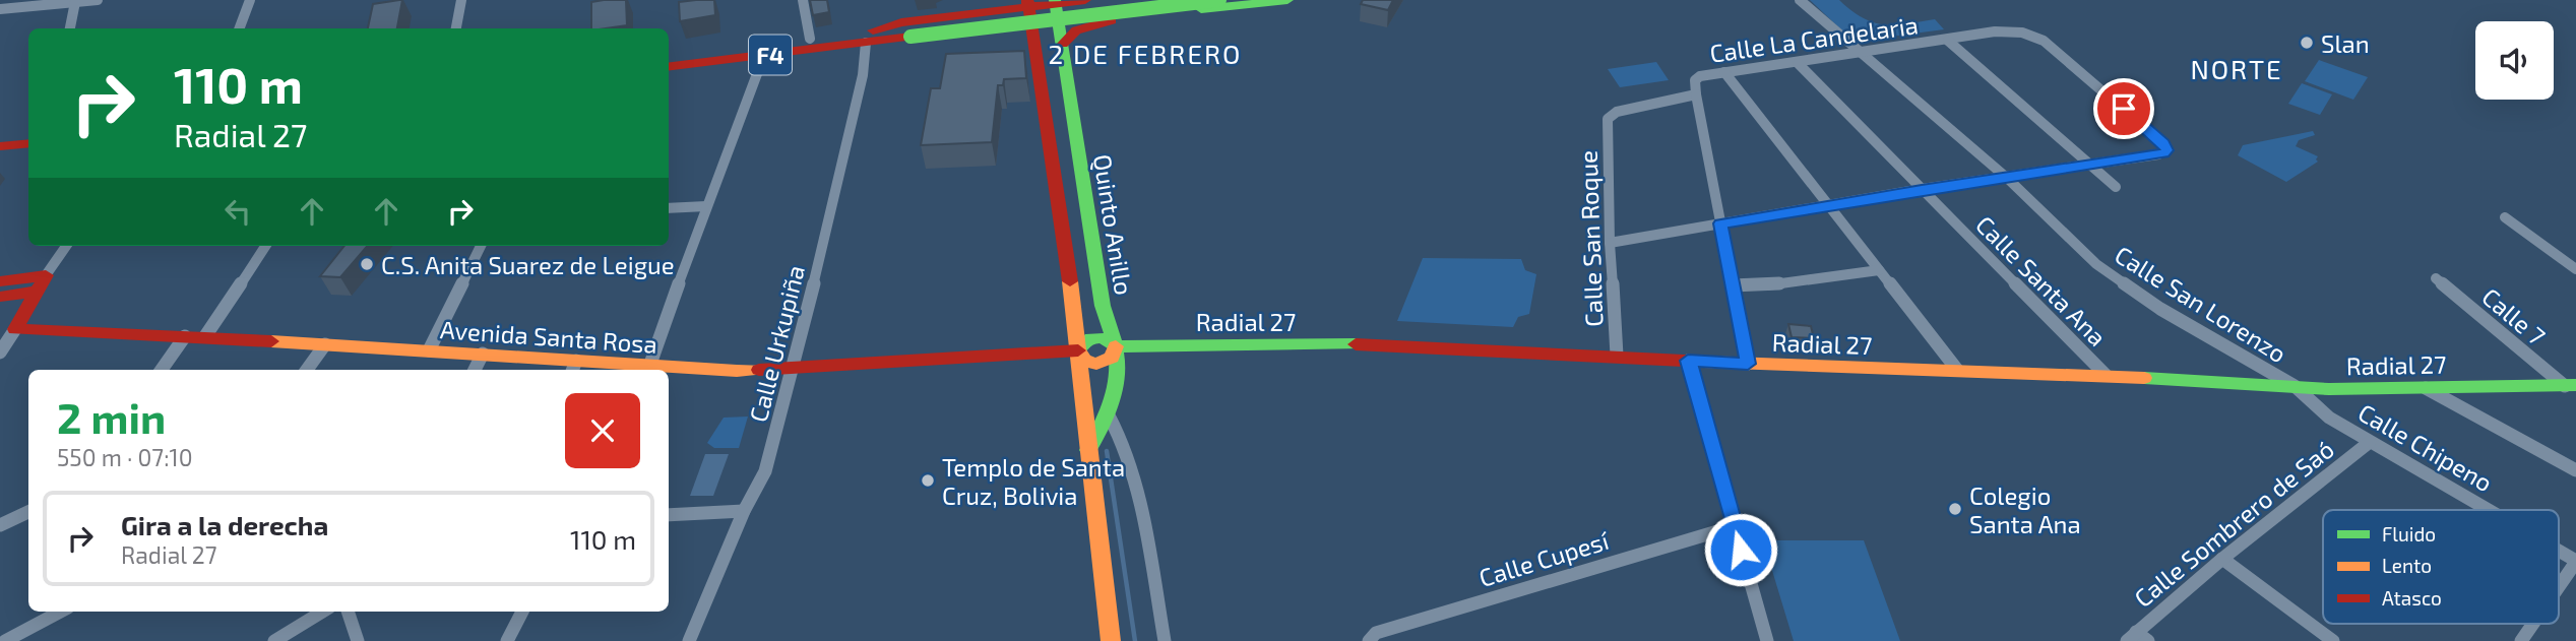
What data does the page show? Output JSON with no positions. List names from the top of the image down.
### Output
{
  "streets": {
    "main road": [
      "F4",
      "Quinto Anillo",
      "Radial 27",
      "Avenida Santa Rosa"
    ],
    "street": [
      "Calle La Candelaria",
      "Calle San Roque",
      "Calle Santa Ana",
      "Calle San Lorenzo",
      "Calle 7",
      "Calle Urkupiña",
      "Calle Chipeno",
      "Calle Sombrero de Saó",
      "Calle Cupesí"
    ]
  },
  "crossings": [
    ["Calle La Candelaria", "Calle San Roque"],
    ["Calle La Candelaria", "Calle Santa Ana"],
    ["Calle La Candelaria", "Calle San Lorenzo"],
    ["F4", "Calle Urkupiña"],
    ["Quinto Anillo", "Radial 27"],
    ["Quinto Anillo", "Avenida Santa Rosa"],
    ["Calle San Roque", "Radial 27"],
    ["Calle Santa Ana", "Radial 27"],
    ["Calle San Lorenzo", "Radial 27"],
    ["Calle San Lorenzo", "Calle Chipeno"],
    ["Calle 7", "Radial 27"],
    ["Radial 27", "Avenida Santa Rosa"],
    ["Radial 27", "Calle Chipeno"],
    ["Avenida Santa Rosa", "Calle Urkupiña"],
    ["Calle Chipeno", "Calle Sombrero de Saó"]
  ],
  "districts": ["2 DE FEBRERO", "NORTE"],
  "places": [
    "Slan",
    "C.S. Anita Suarez de Leigue",
    "Templo de Santa Cruz, Bolivia",
    "Colegio Santa Ana"
  ],
  "legend": ["Fluido", "Lento", "Atasco"],
  "page": {
    "turn": ["110 m", "Radial 27"],
    "heading": ["2 min", "550 m · 07:10"],
    "list": [
      {
        "name": "Gira a la derecha",
        "note": "Radial 27",
        "value": "110 m"
      }
    ]
  }
}
